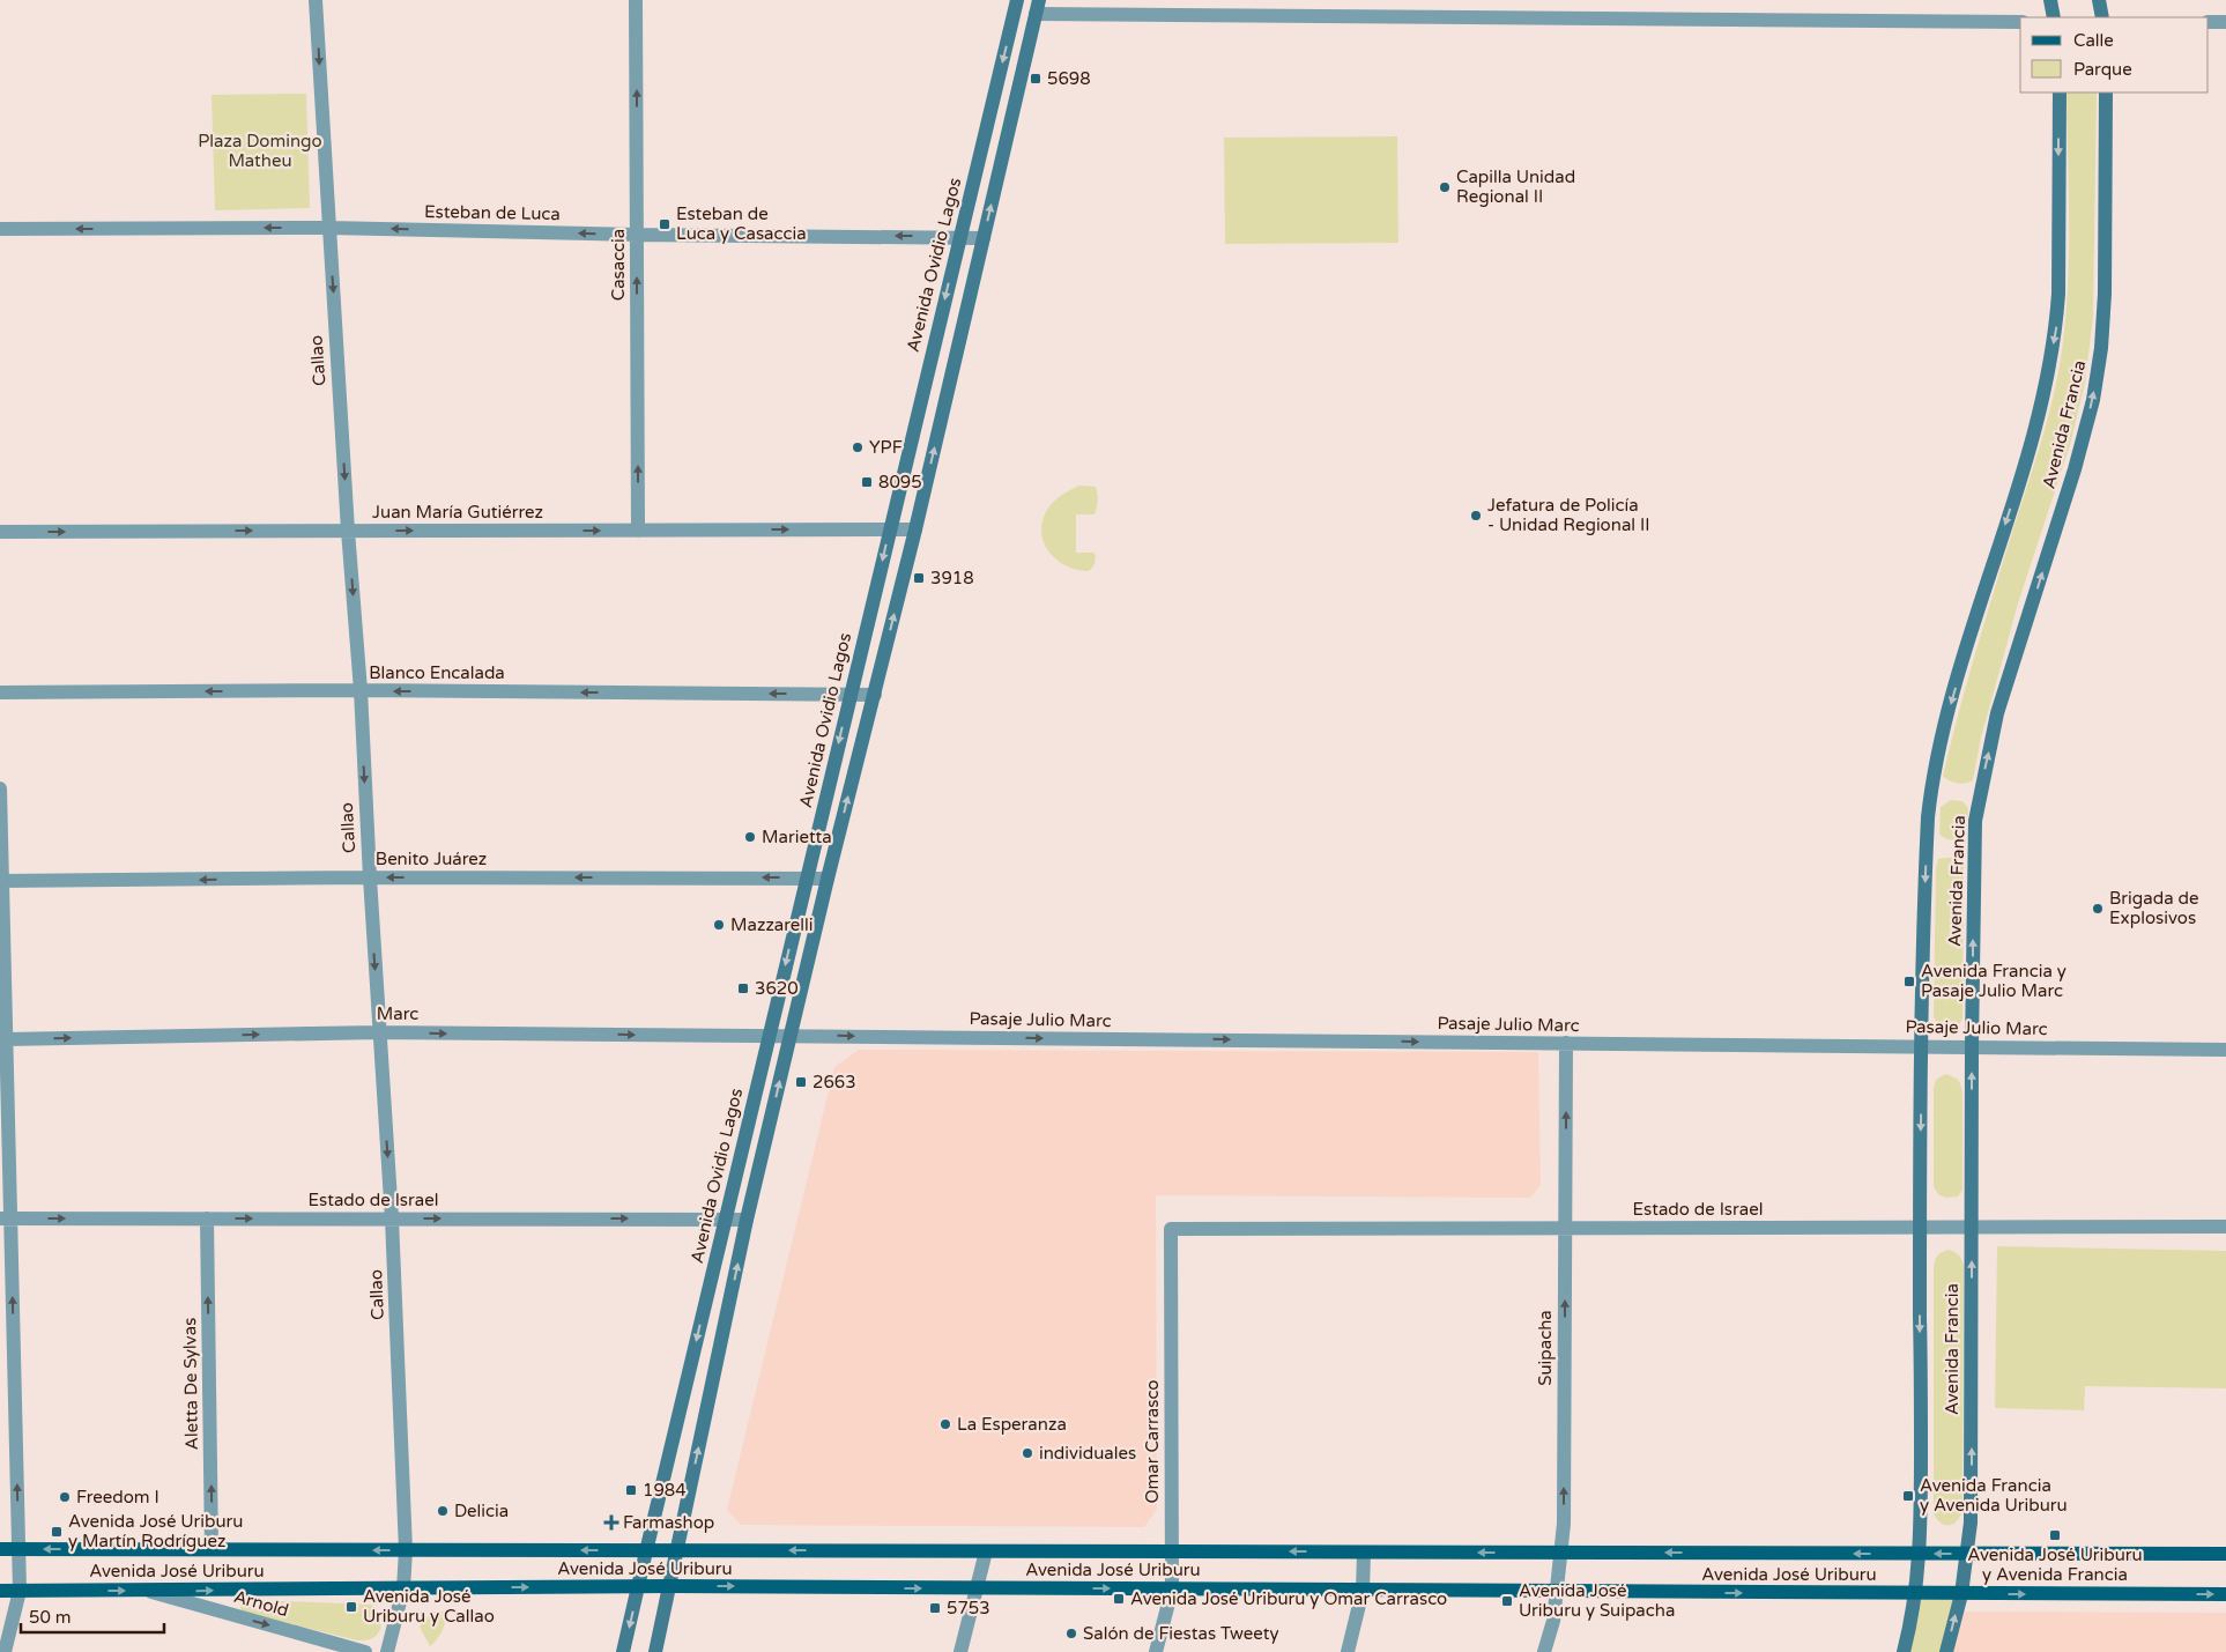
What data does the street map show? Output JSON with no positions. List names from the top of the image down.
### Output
{
  "streets": {
    "main road": ["Avenida Ovidio Lagos", "Avenida Francia", "Avenida José Uriburu"],
    "street": [
      "Esteban de Luca",
      "Casaccia",
      "Callao",
      "Juan María Gutiérrez",
      "Blanco Encalada",
      "Benito Juárez",
      "Marc",
      "Pasaje Julio Marc",
      "Estado de Israel",
      "Suipacha",
      "Aletta De Sylvas",
      "Omar Carrasco",
      "Arnold"
    ]
  },
  "crossings": [
    ["Esteban de Luca", "Casaccia"],
    ["Esteban de Luca", "Avenida Ovidio Lagos"],
    ["Esteban de Luca", "Callao"],
    ["Casaccia", "Juan María Gutiérrez"],
    ["Avenida Ovidio Lagos", "Juan María Gutiérrez"],
    ["Avenida Ovidio Lagos", "Blanco Encalada"],
    ["Avenida Ovidio Lagos", "Benito Juárez"],
    ["Avenida Ovidio Lagos", "Marc"],
    ["Avenida Ovidio Lagos", "Estado de Israel"],
    ["Avenida Ovidio Lagos", "Avenida José Uriburu"],
    ["Callao", "Juan María Gutiérrez"],
    ["Callao", "Blanco Encalada"],
    ["Callao", "Benito Juárez"],
    ["Callao", "Marc"],
    ["Callao", "Estado de Israel"],
    ["Callao", "Avenida José Uriburu"],
    ["Avenida Francia", "Pasaje Julio Marc"],
    ["Avenida Francia", "Estado de Israel"],
    ["Avenida Francia", "Avenida José Uriburu"],
    ["Marc", "Pasaje Julio Marc"],
    ["Pasaje Julio Marc", "Suipacha"],
    ["Estado de Israel", "Suipacha"],
    ["Estado de Israel", "Aletta De Sylvas"],
    ["Estado de Israel", "Omar Carrasco"],
    ["Suipacha", "Avenida José Uriburu"],
    ["Aletta De Sylvas", "Avenida José Uriburu"],
    ["Omar Carrasco", "Avenida José Uriburu"],
    ["Avenida José Uriburu", "Arnold"]
  ],
  "one_way": [
    "Esteban de Luca",
    "Casaccia",
    "Callao",
    "Juan María Gutiérrez",
    "Blanco Encalada",
    "Benito Juárez",
    "Marc",
    "Pasaje Julio Marc",
    "Estado de Israel",
    "Suipacha",
    "Aletta De Sylvas",
    "Arnold"
  ],
  "parks": ["Plaza Domingo Matheu"],
  "places": {
    "transit": [
      "5698",
      "Esteban de Luca y Casaccia",
      "8095",
      "3918",
      "Avenida Francia y Pasaje Julio Marc",
      "3620",
      "2663",
      "1984",
      "Avenida Francia y Avenida Uriburu",
      "Avenida José Uriburu y Martín Rodríguez",
      "Avenida José Uriburu y Avenida Francia",
      "Avenida José Uriburu y Omar Carrasco",
      "Avenida José Uriburu y Suipacha",
      "Avenida José Uriburu y Callao",
      "5753"
    ],
    "other": [
      "Capilla Unidad Regional II",
      "YPF",
      "Jefatura de Policía - Unidad Regional II",
      "Marietta",
      "Brigada de Explosivos",
      "Mazzarelli",
      "La Esperanza",
      "individuales",
      "Freedom I",
      "Delicia",
      "Salón de Fiestas Tweety"
    ],
    "health": ["Farmashop"]
  },
  "legend": ["Calle", "Parque"],
  "scale_bar": "50 m"
}
